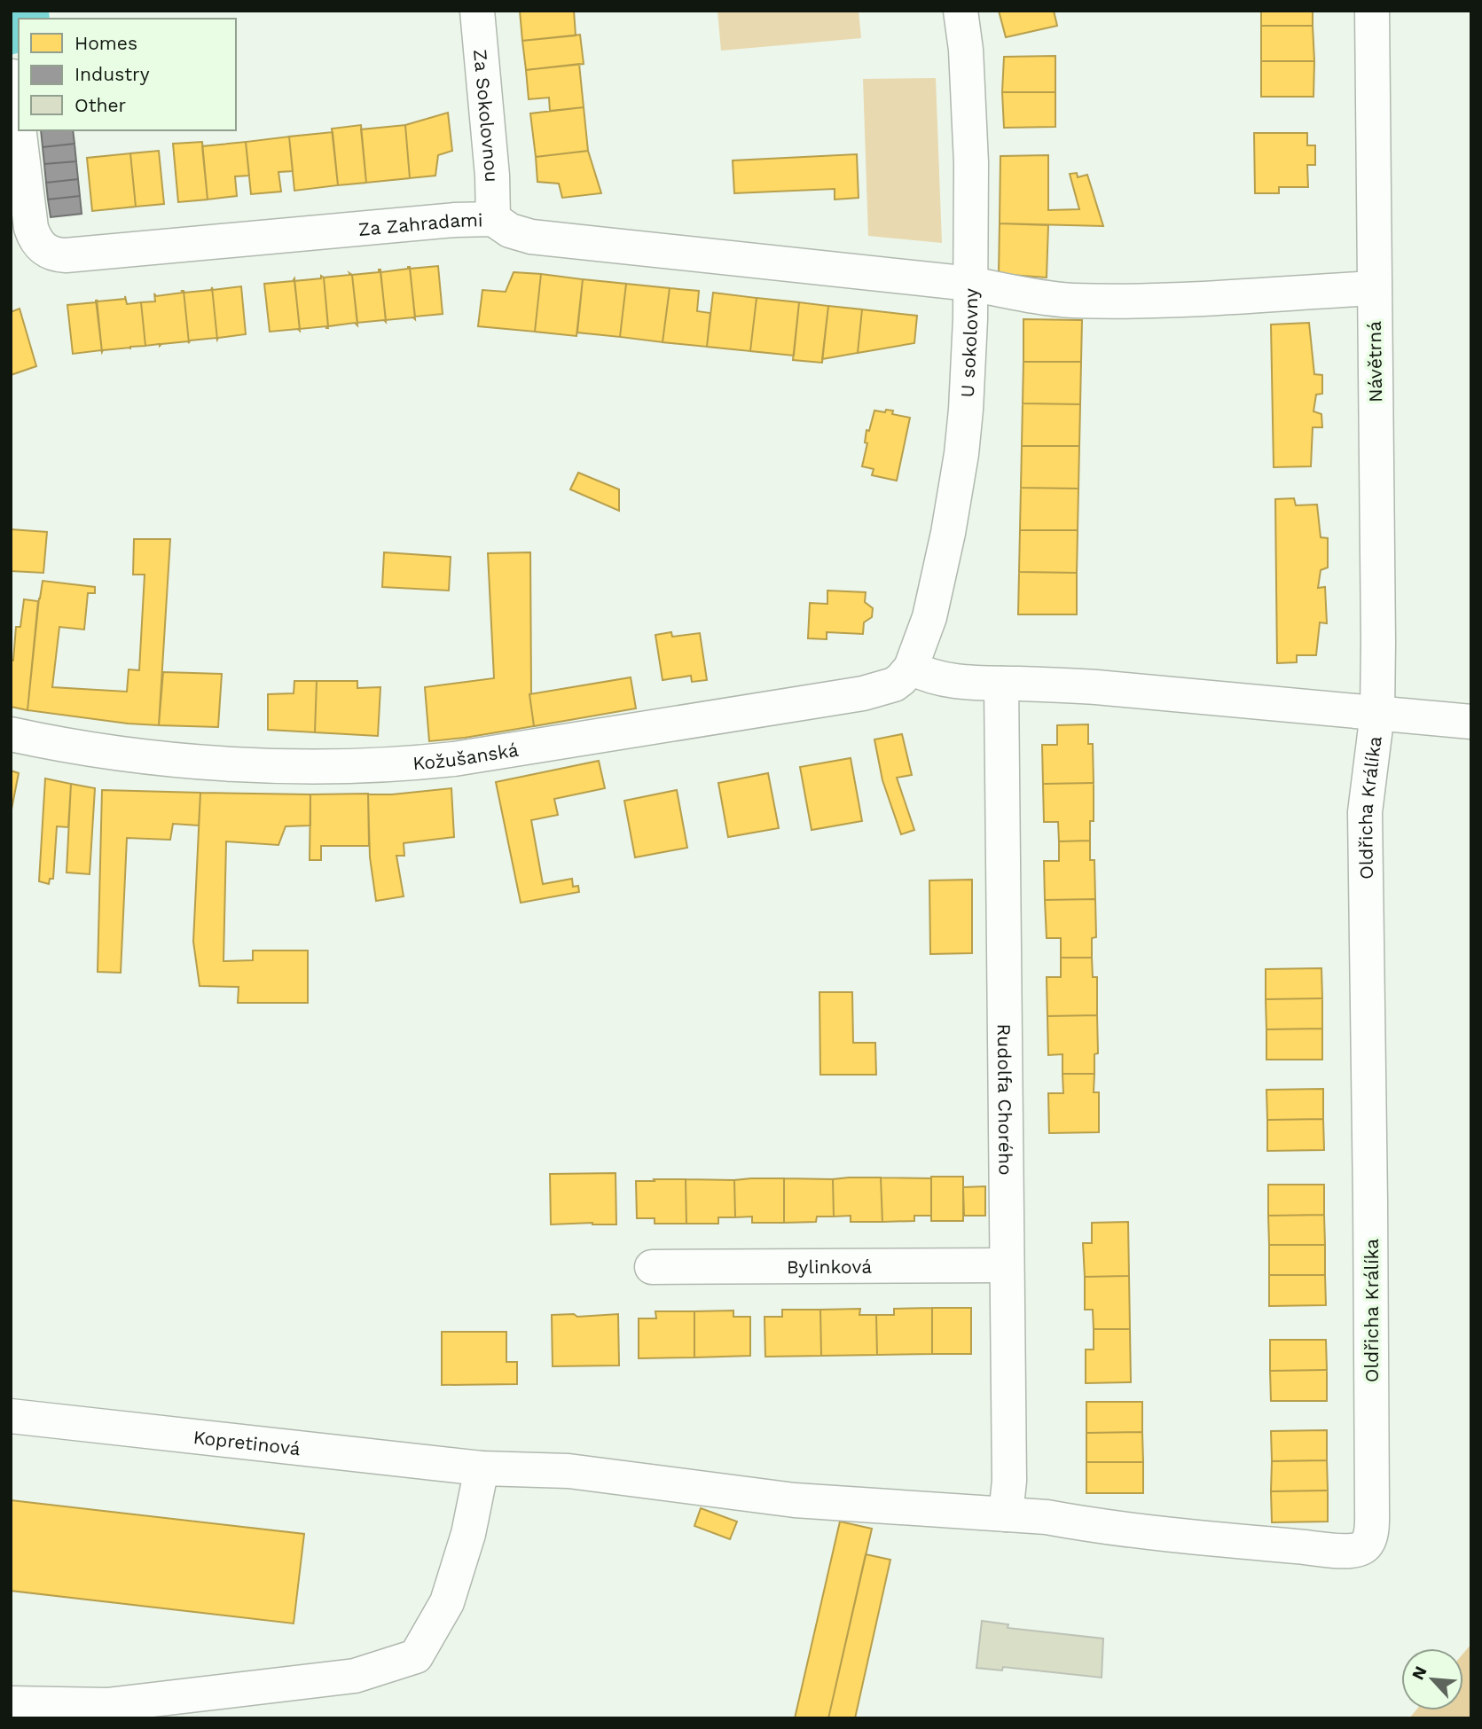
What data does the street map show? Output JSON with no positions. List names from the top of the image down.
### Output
{
  "streets": {
    "street": [
      "Za Sokolovnou",
      "Za Zahradami",
      "U sokolovny",
      "Návětrná",
      "Kožušanská",
      "Oldřicha Králíka",
      "Rudolfa Chorého",
      "Bylinková",
      "Kopretinová"
    ]
  },
  "crossings": [
    ["Za Sokolovnou", "Za Zahradami"],
    ["Za Zahradami", "U sokolovny"],
    ["Za Zahradami", "Návětrná"],
    ["U sokolovny", "Kožušanská"],
    ["Návětrná", "Oldřicha Králíka"],
    ["Oldřicha Králíka", "Rudolfa Chorého"],
    ["Oldřicha Králíka", "Kopretinová"],
    ["Rudolfa Chorého", "Bylinková"]
  ],
  "legend": ["Homes", "Industry", "Other"],
  "north": "top left"
}
